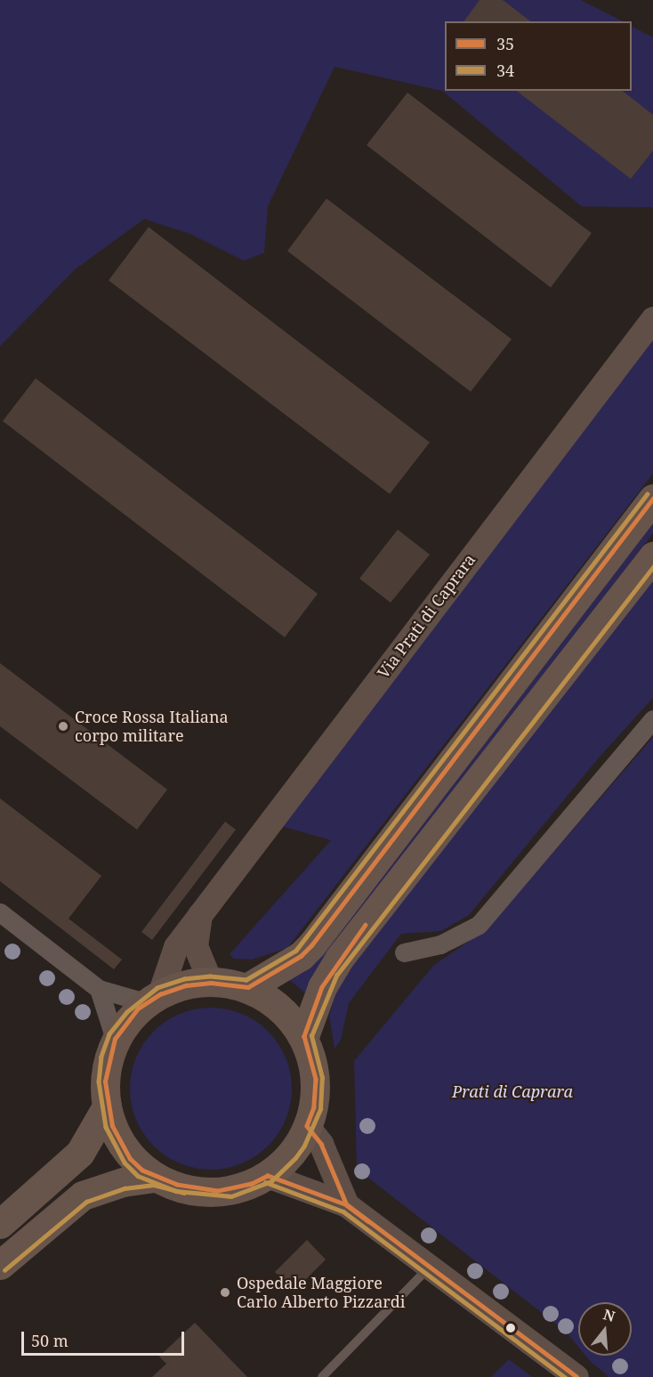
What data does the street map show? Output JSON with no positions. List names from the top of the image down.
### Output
{
  "streets": {
    "street": ["Via Prati di Caprara"]
  },
  "parks": ["Prati di Caprara"],
  "places": ["Croce Rossa Italiana corpo militare", "Ospedale Maggiore Carlo Alberto Pizzardi"],
  "lines": ["transit line 34", "transit line 35"],
  "legend": ["35", "34"],
  "scale_bar": "50 m",
  "north": "top"
}
